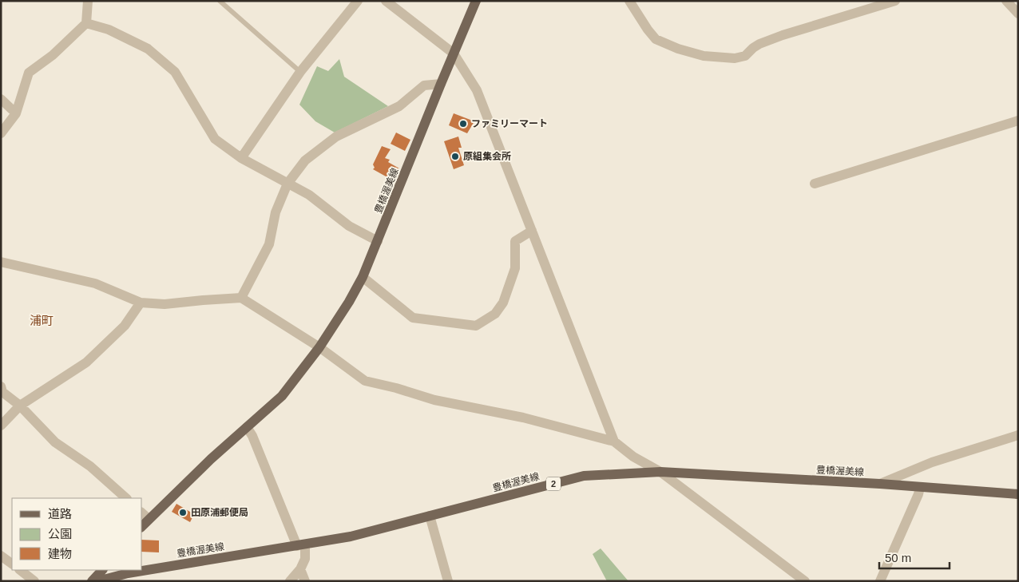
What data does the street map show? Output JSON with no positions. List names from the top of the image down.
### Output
{
  "streets": {
    "main road": ["豊橋渥美線", "2"]
  },
  "districts": ["浦町"],
  "places": ["ファミリーマート", "原組集会所", "田原浦郵便局"],
  "legend": ["道路", "公園", "建物"],
  "scale_bar": "50 m"
}
